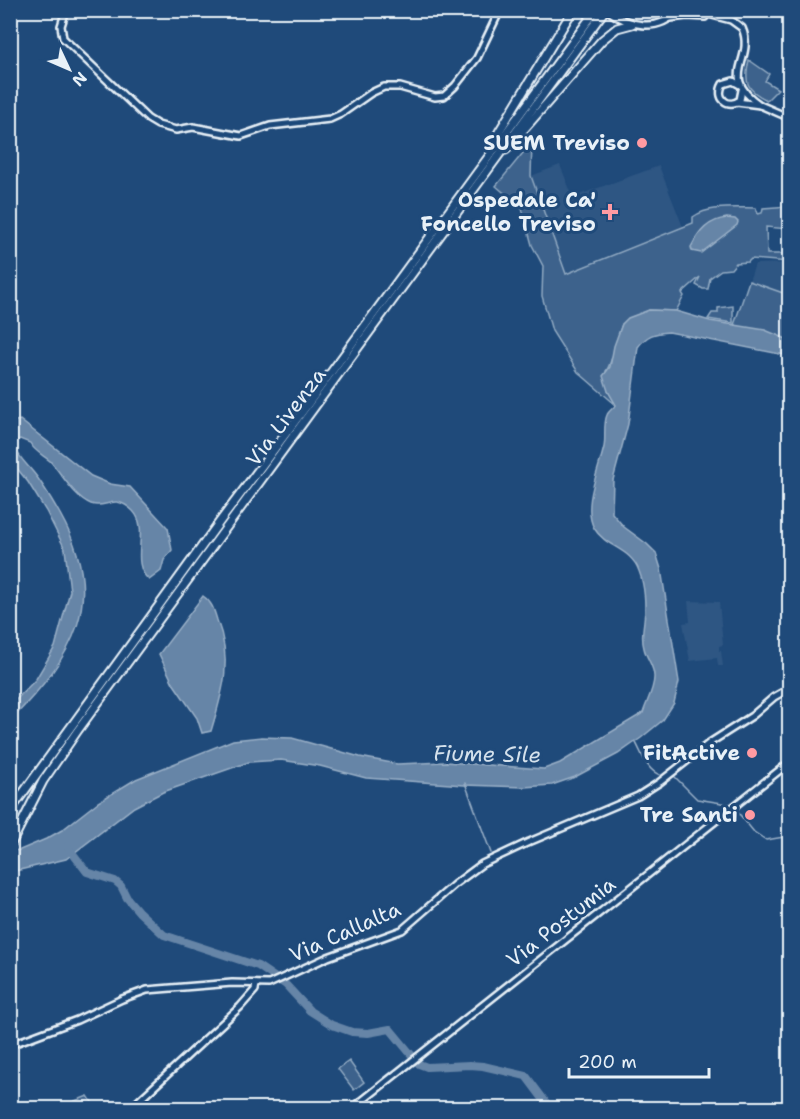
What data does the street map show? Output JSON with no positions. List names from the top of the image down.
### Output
{
  "streets": {
    "highway": ["Via Livenza"],
    "street": ["Via Postumia", "Via Callalta"]
  },
  "water": ["Fiume Sile"],
  "places": {
    "other": ["SUEM Treviso", "FitActive", "Tre Santi"],
    "health": ["Ospedale Ca' Foncello Treviso"]
  },
  "scale_bar": "200 m",
  "north": "bottom right"
}
